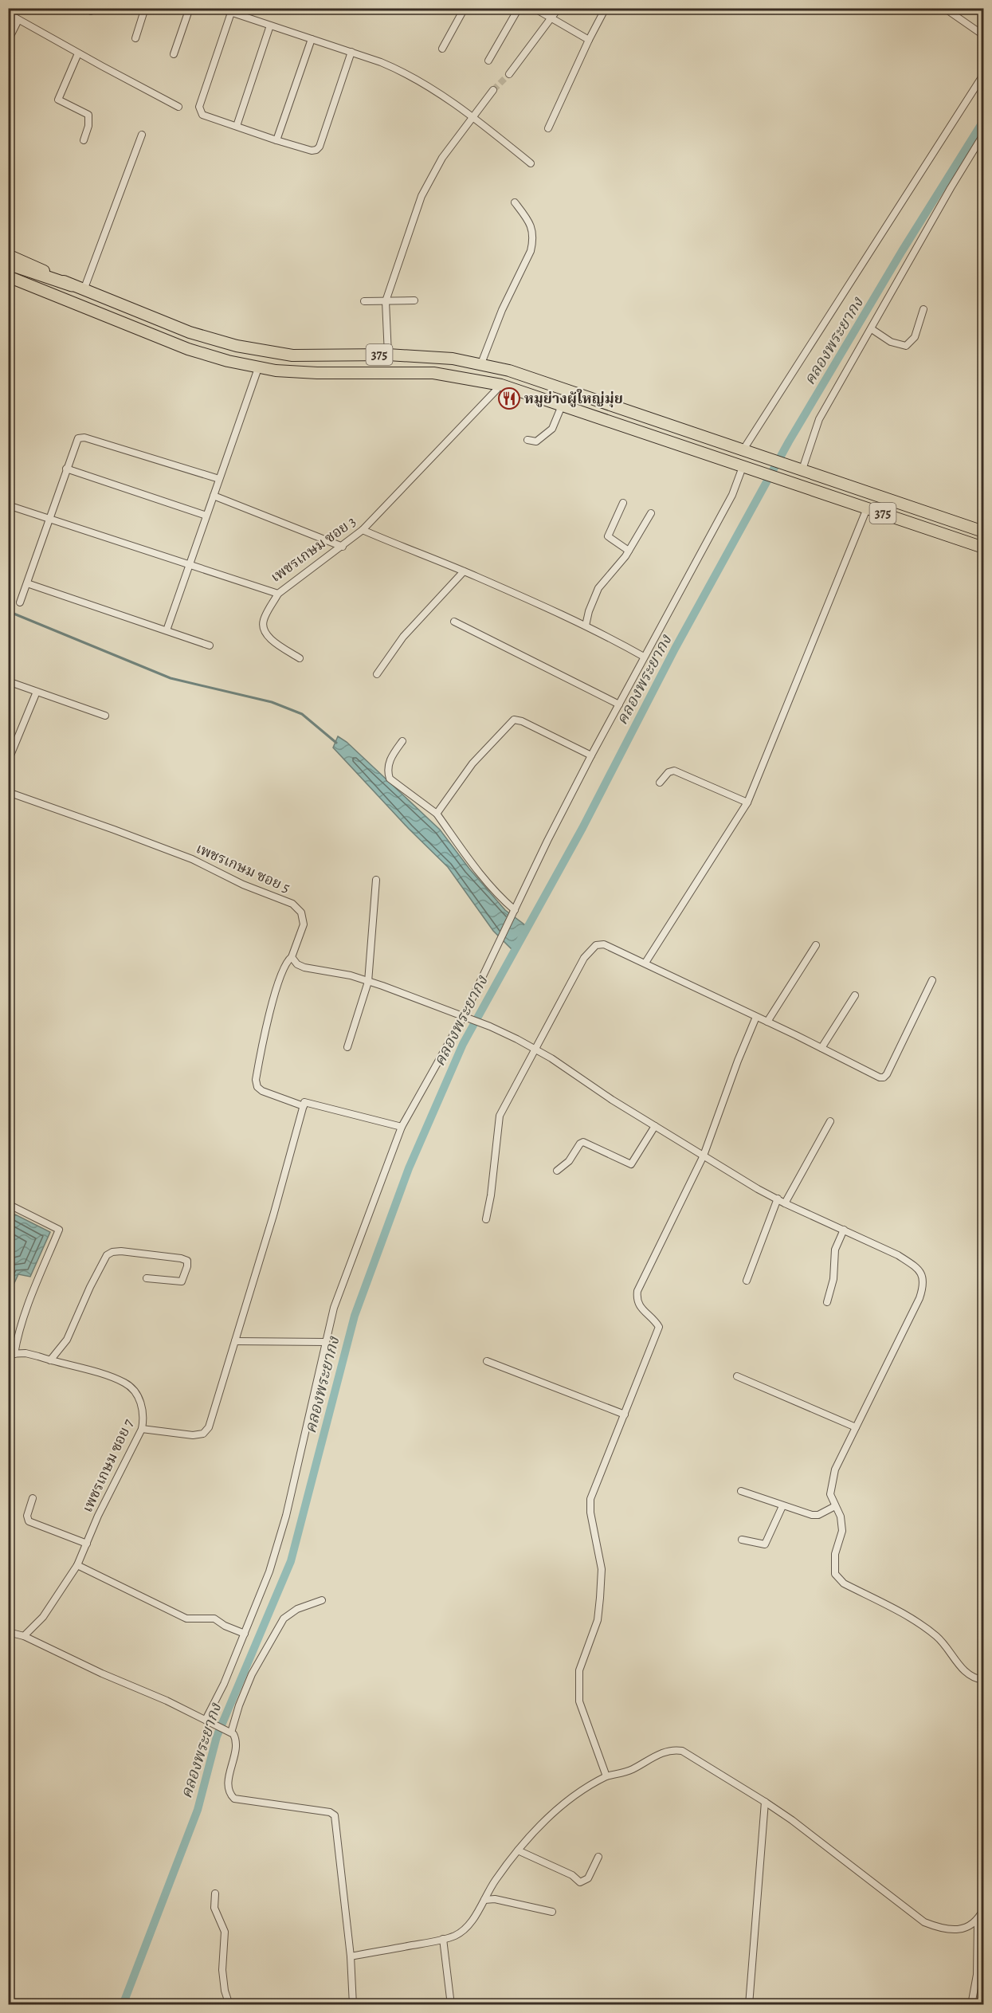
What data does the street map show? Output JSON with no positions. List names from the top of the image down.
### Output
{
  "streets": {
    "main road": ["375"],
    "street": ["เพชรเกษม ซอย 3", "เพชรเกษม ซอย 5", "เพชรเกษม ซอย 7"]
  },
  "crossings": [
    ["375", "เพชรเกษม ซอย 3"]
  ],
  "water": ["คลองพระยากง"],
  "places": {
    "restaurant": ["หมูย่างผู้ใหญ่มุ่ย"]
  }
}
